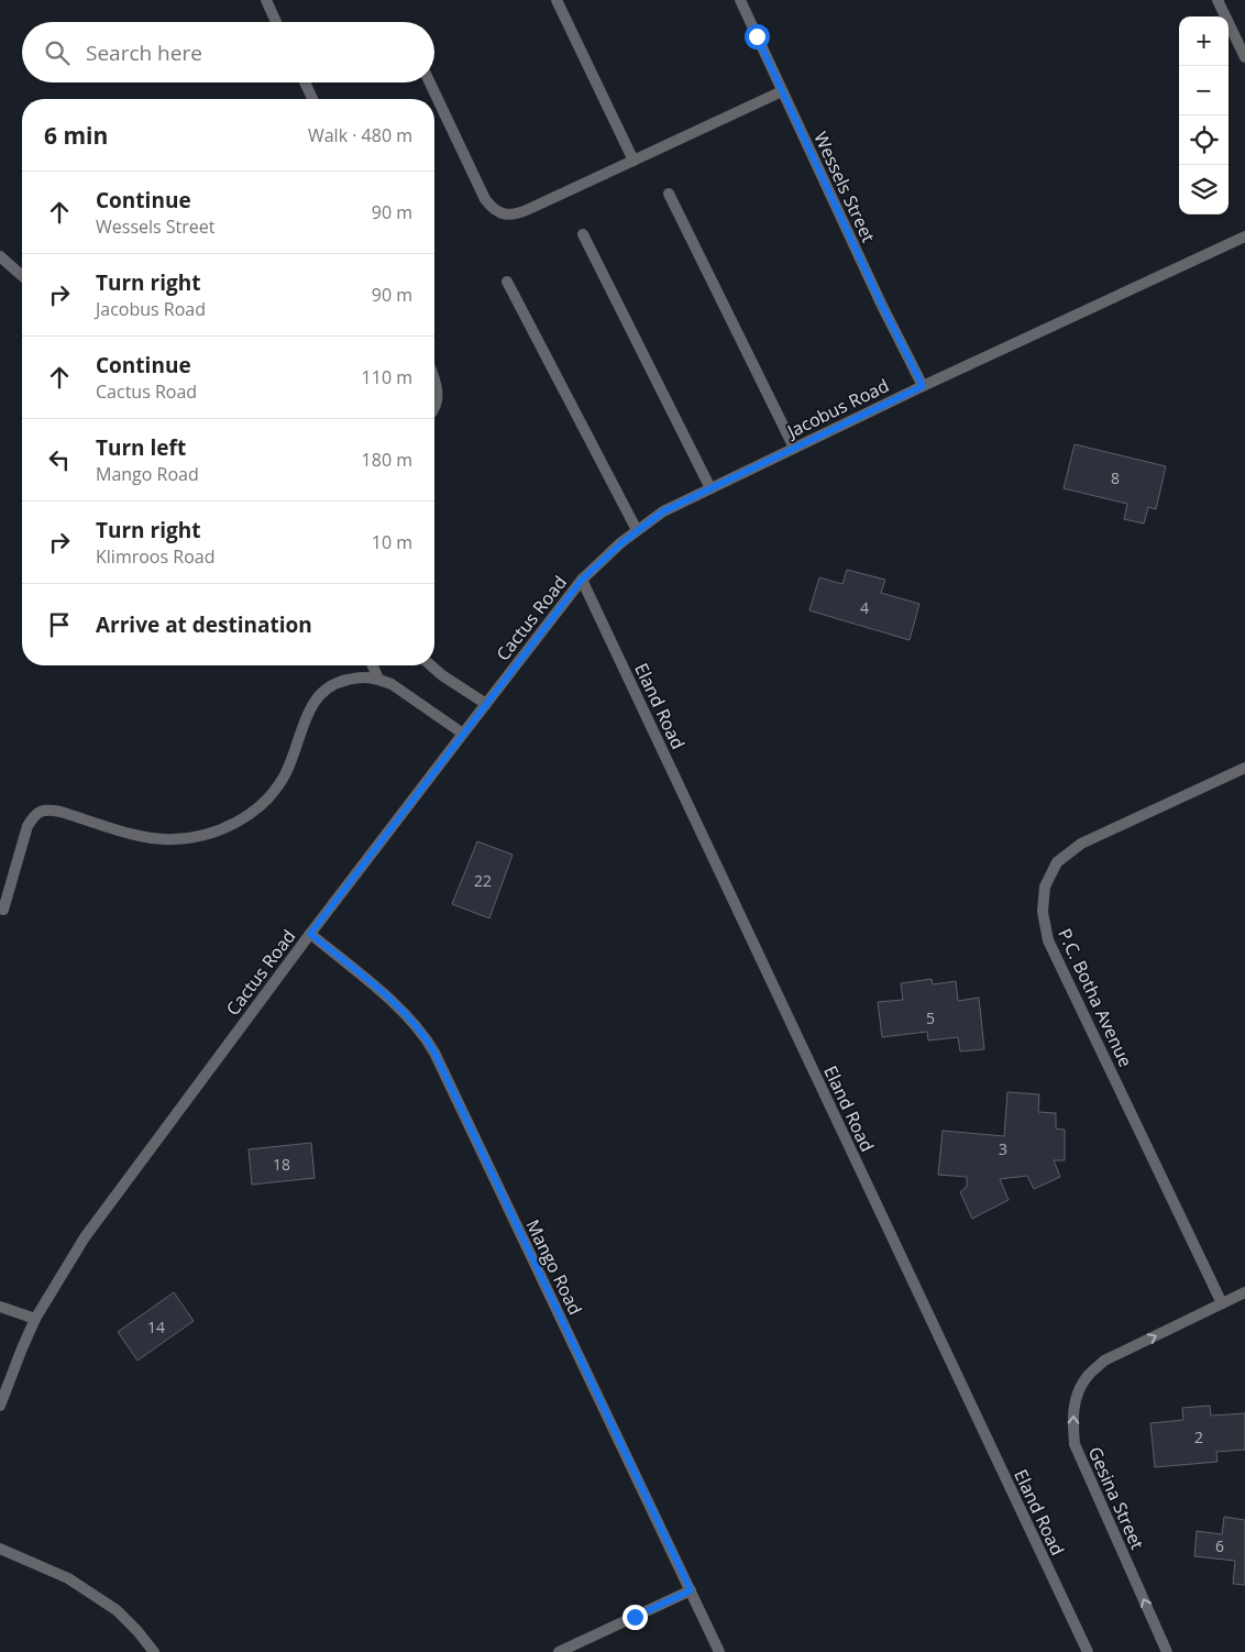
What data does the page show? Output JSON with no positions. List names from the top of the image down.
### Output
{
  "streets": {
    "street": [
      "Wessels Street",
      "Jacobus Road",
      "Cactus Road",
      "Eland Road",
      "P.C. Botha Avenue",
      "Mango Road",
      "Gesina Street"
    ]
  },
  "crossings": [
    ["Wessels Street", "Jacobus Road"],
    ["Jacobus Road", "Cactus Road"],
    ["Jacobus Road", "Eland Road"],
    ["Cactus Road", "Eland Road"],
    ["Cactus Road", "Mango Road"],
    ["P.C. Botha Avenue", "Gesina Street"]
  ],
  "house_numbers": [
    "8",
    "4",
    "22",
    "5",
    "3",
    "18",
    "14",
    "2",
    "6"
  ],
  "page": {
    "map_buttons": ["+", "−"],
    "search": "Search here",
    "heading": ["6 min", "Walk · 480 m"],
    "list": [
      ["Continue", "Wessels Street", "90 m"],
      ["Turn right", "Jacobus Road", "90 m"],
      ["Continue", "Cactus Road", "110 m"],
      ["Turn left", "Mango Road", "180 m"],
      ["Turn right", "Klimroos Road", "10 m"],
      "Arrive at destination"
    ]
  }
}
